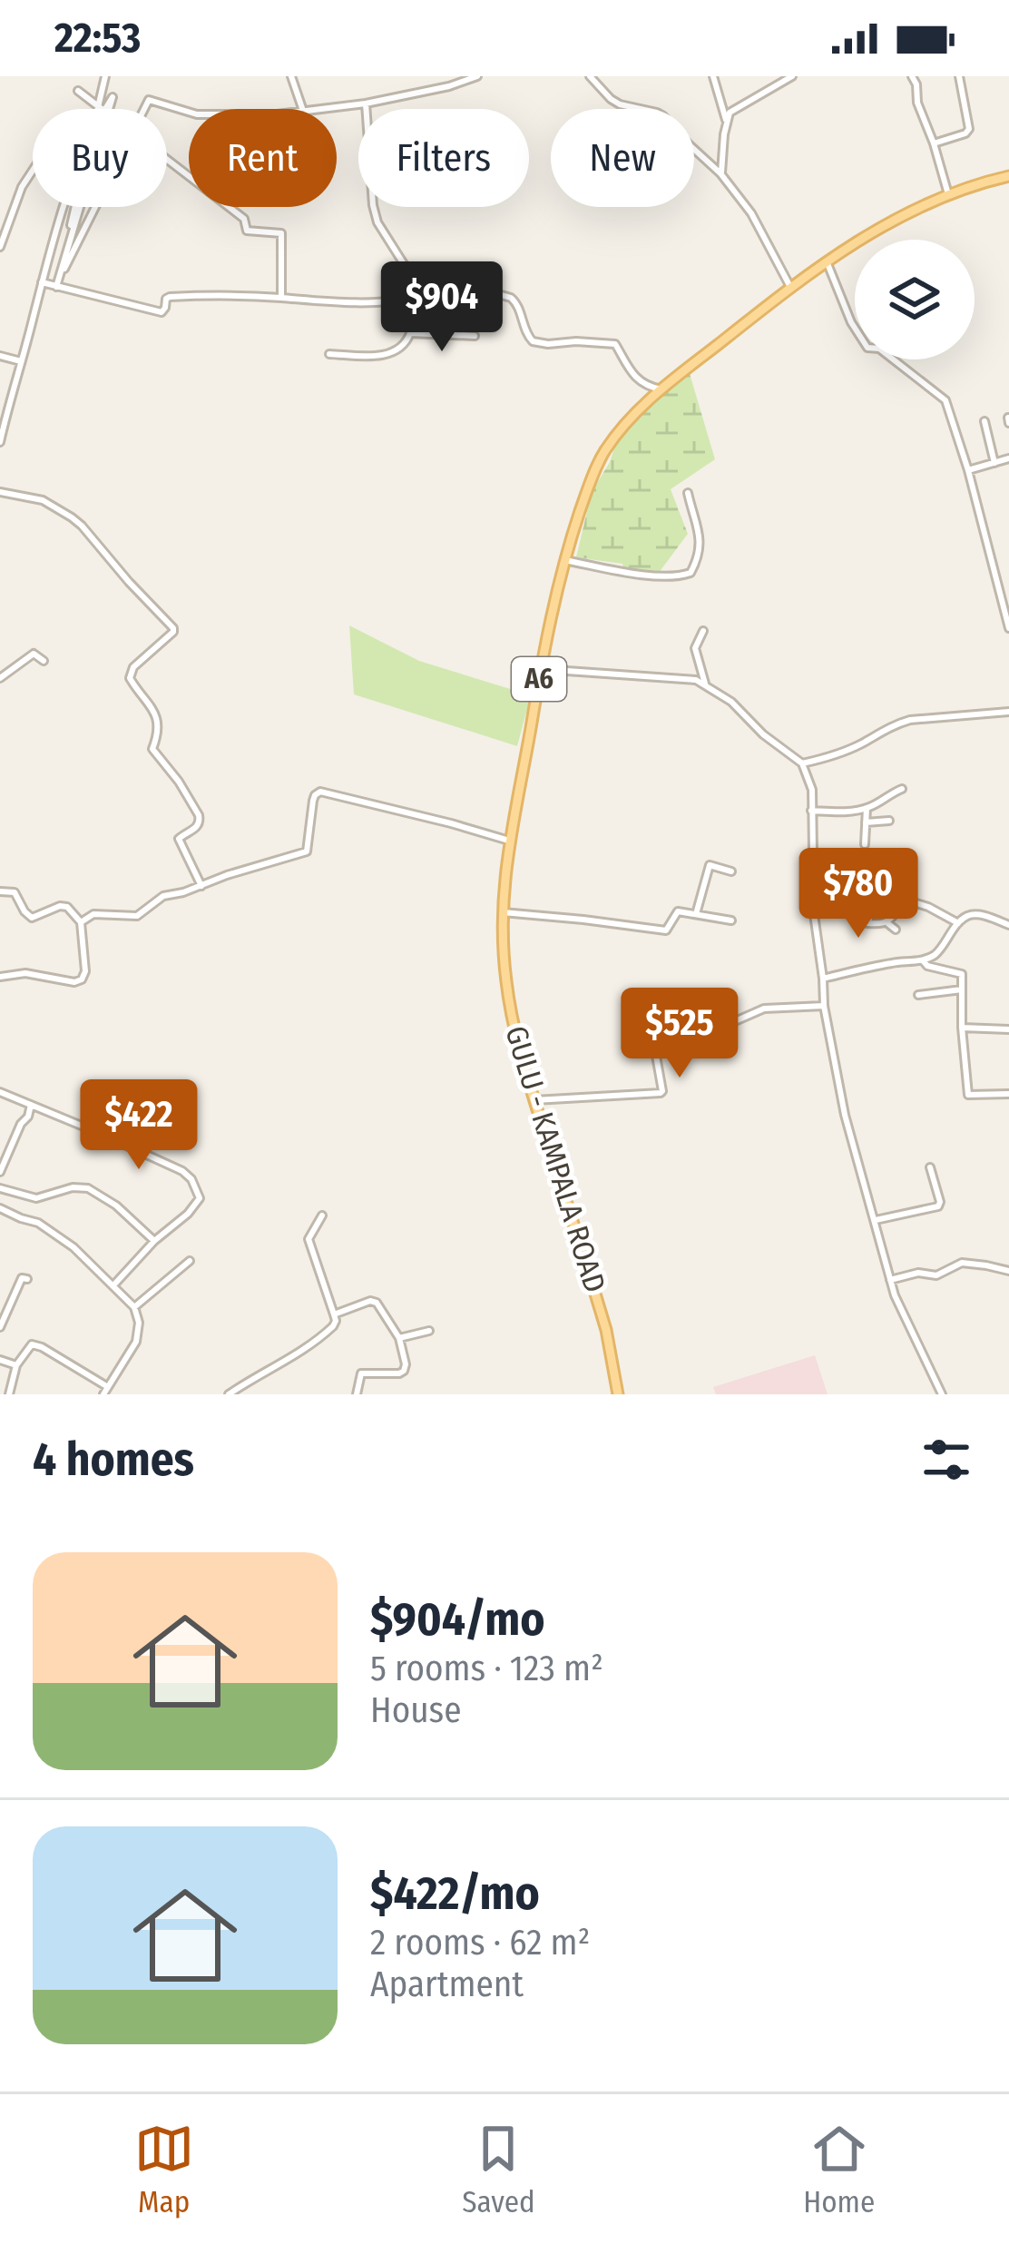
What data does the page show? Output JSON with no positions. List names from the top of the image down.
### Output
{
  "streets": {
    "main road": ["A6", "GULU - KAMPALA ROAD"]
  },
  "page": {
    "status": "22:53",
    "chip": [
      "Buy",
      "Rent",
      "Filters",
      "New"
    ],
    "price": [
      "$904",
      "$780",
      "$525",
      "$422"
    ],
    "heading": "4 homes",
    "list": [
      {
        "name": "$904/mo",
        "note": "5 rooms · 123 m² · House"
      },
      {
        "name": "$422/mo",
        "note": "2 rooms · 62 m² · Apartment"
      }
    ],
    "tabs": ["Map", "Saved", "Home"]
  }
}
